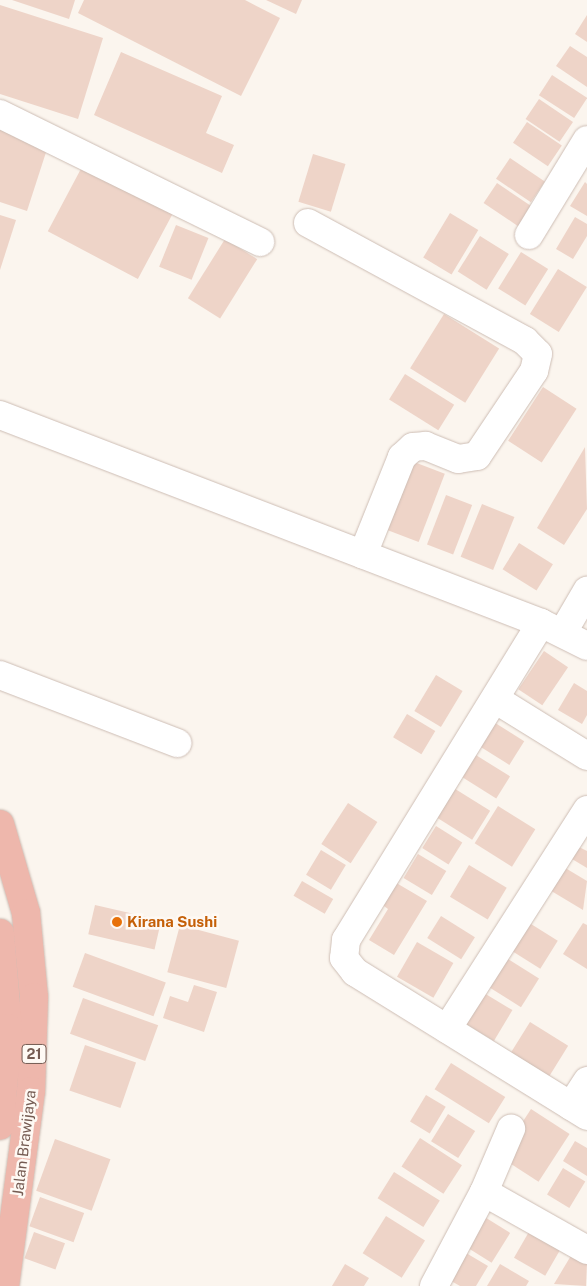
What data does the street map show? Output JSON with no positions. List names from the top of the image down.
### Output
{
  "streets": {
    "highway": ["21", "Jalan Brawijaya"]
  },
  "places": ["Kirana Sushi"]
}
